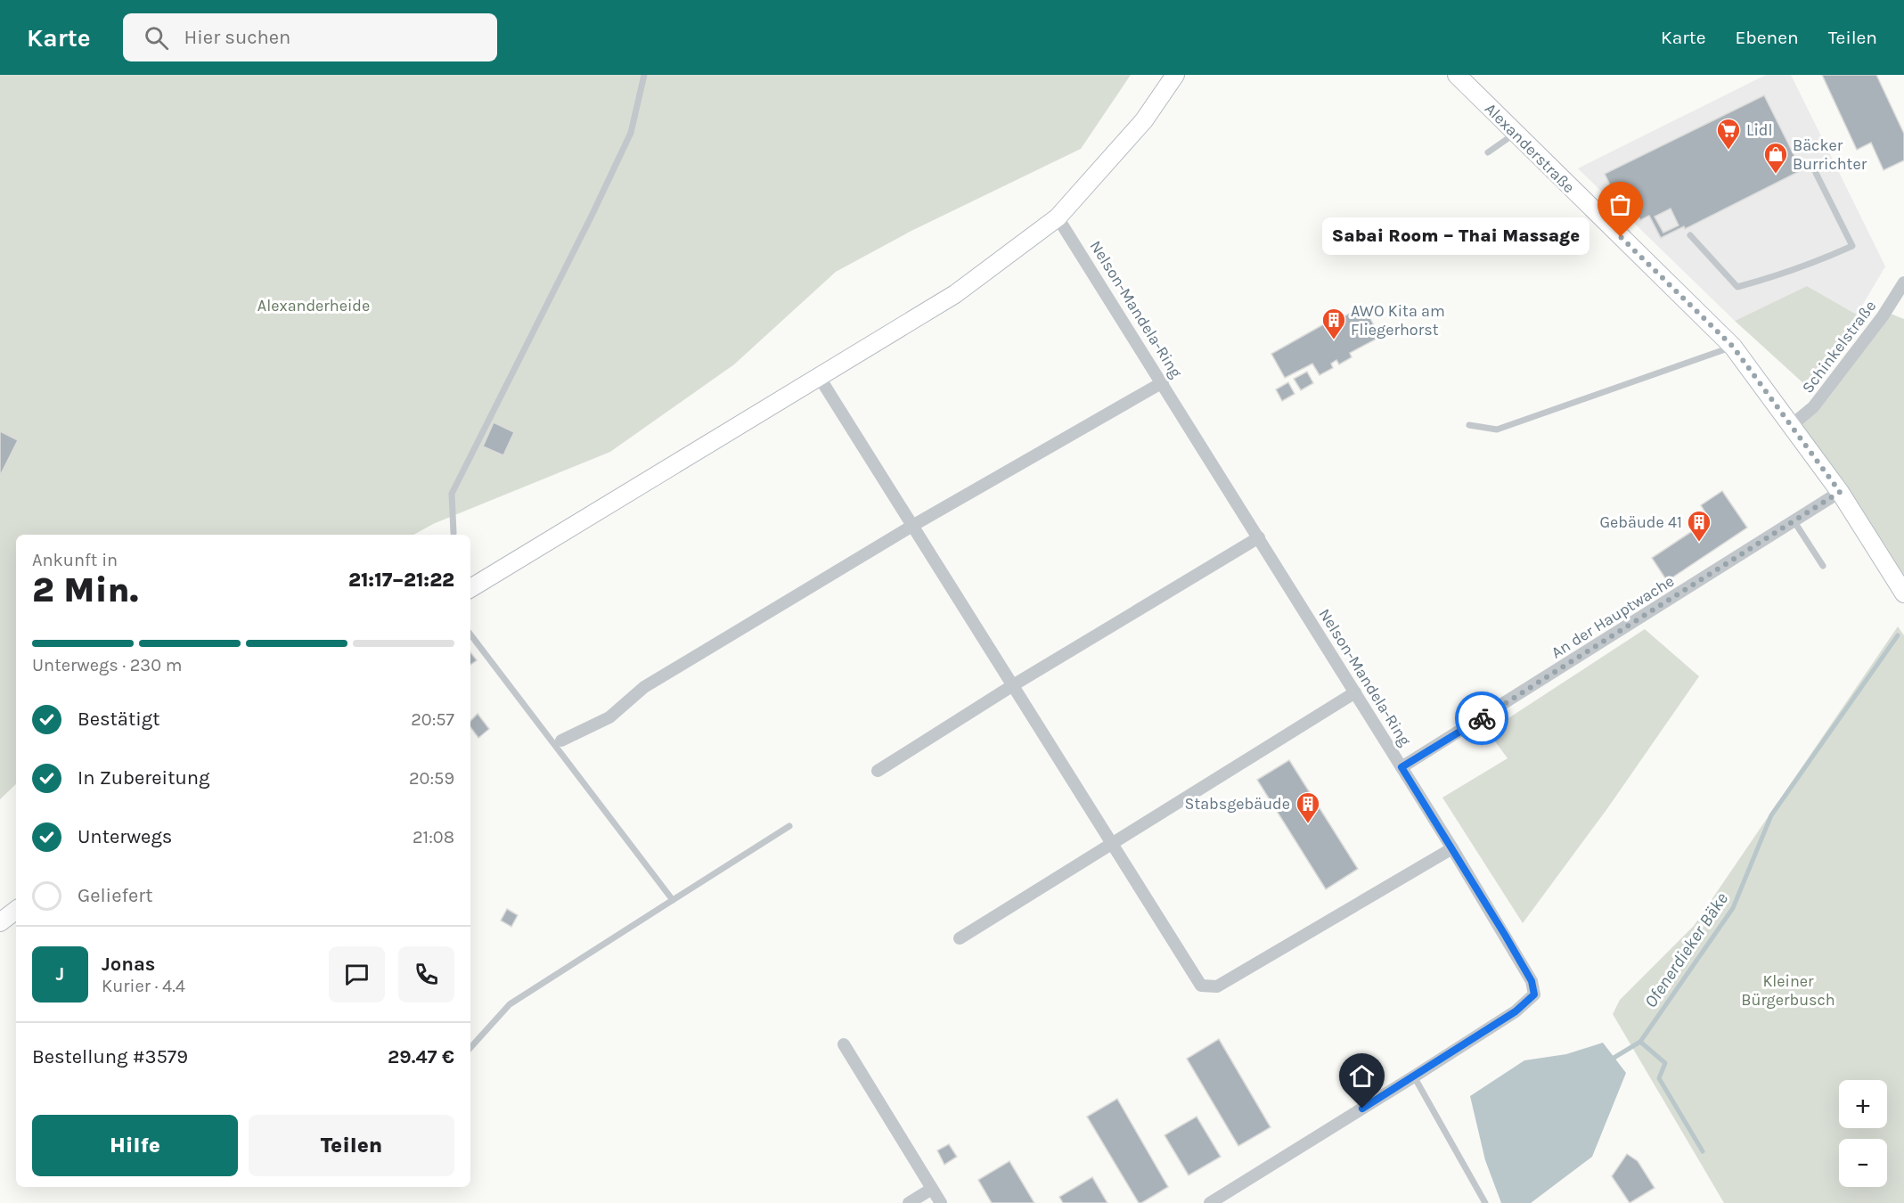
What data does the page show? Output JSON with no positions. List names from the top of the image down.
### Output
{
  "streets": {
    "street": [
      "Alexanderstraße",
      "Nelson-Mandela-Ring",
      "Schinkelstraße",
      "An der Hauptwache"
    ]
  },
  "crossings": [
    ["Alexanderstraße", "Schinkelstraße"],
    ["Alexanderstraße", "An der Hauptwache"],
    ["Nelson-Mandela-Ring", "An der Hauptwache"]
  ],
  "water": ["Ofenerdieker Bäke"],
  "parks": ["Alexanderheide", "Kleiner Bürgerbusch"],
  "places": {
    "supermarket": ["Lidl"],
    "shop": ["Bäcker Burrichter"],
    "other": ["Sabai Room – Thai Massage"],
    "building": ["AWO Kita am Fliegerhorst", "Gebäude 41", "Stabsgebäude"]
  },
  "page": {
    "header": "Karte",
    "search": "Hier suchen",
    "nav": ["Karte", "Ebenen", "Teilen"],
    "bubble": "Sabai Room – Thai Massage",
    "heading": ["2 Min.", "Ankunft in", "21:17–21:22"],
    "panel": [
      "Jonas",
      "Kurier · 4.4",
      "Bestellung #3579",
      "29.47 €"
    ],
    "bar": "Unterwegs · 230 m",
    "list": [
      ["Bestätigt", "20:57"],
      ["In Zubereitung", "20:59"],
      ["Unterwegs", "21:08"],
      "Geliefert"
    ],
    "round": "J",
    "map_buttons": ["+", "−"],
    "buttons": ["Hilfe", "Teilen"]
  }
}
